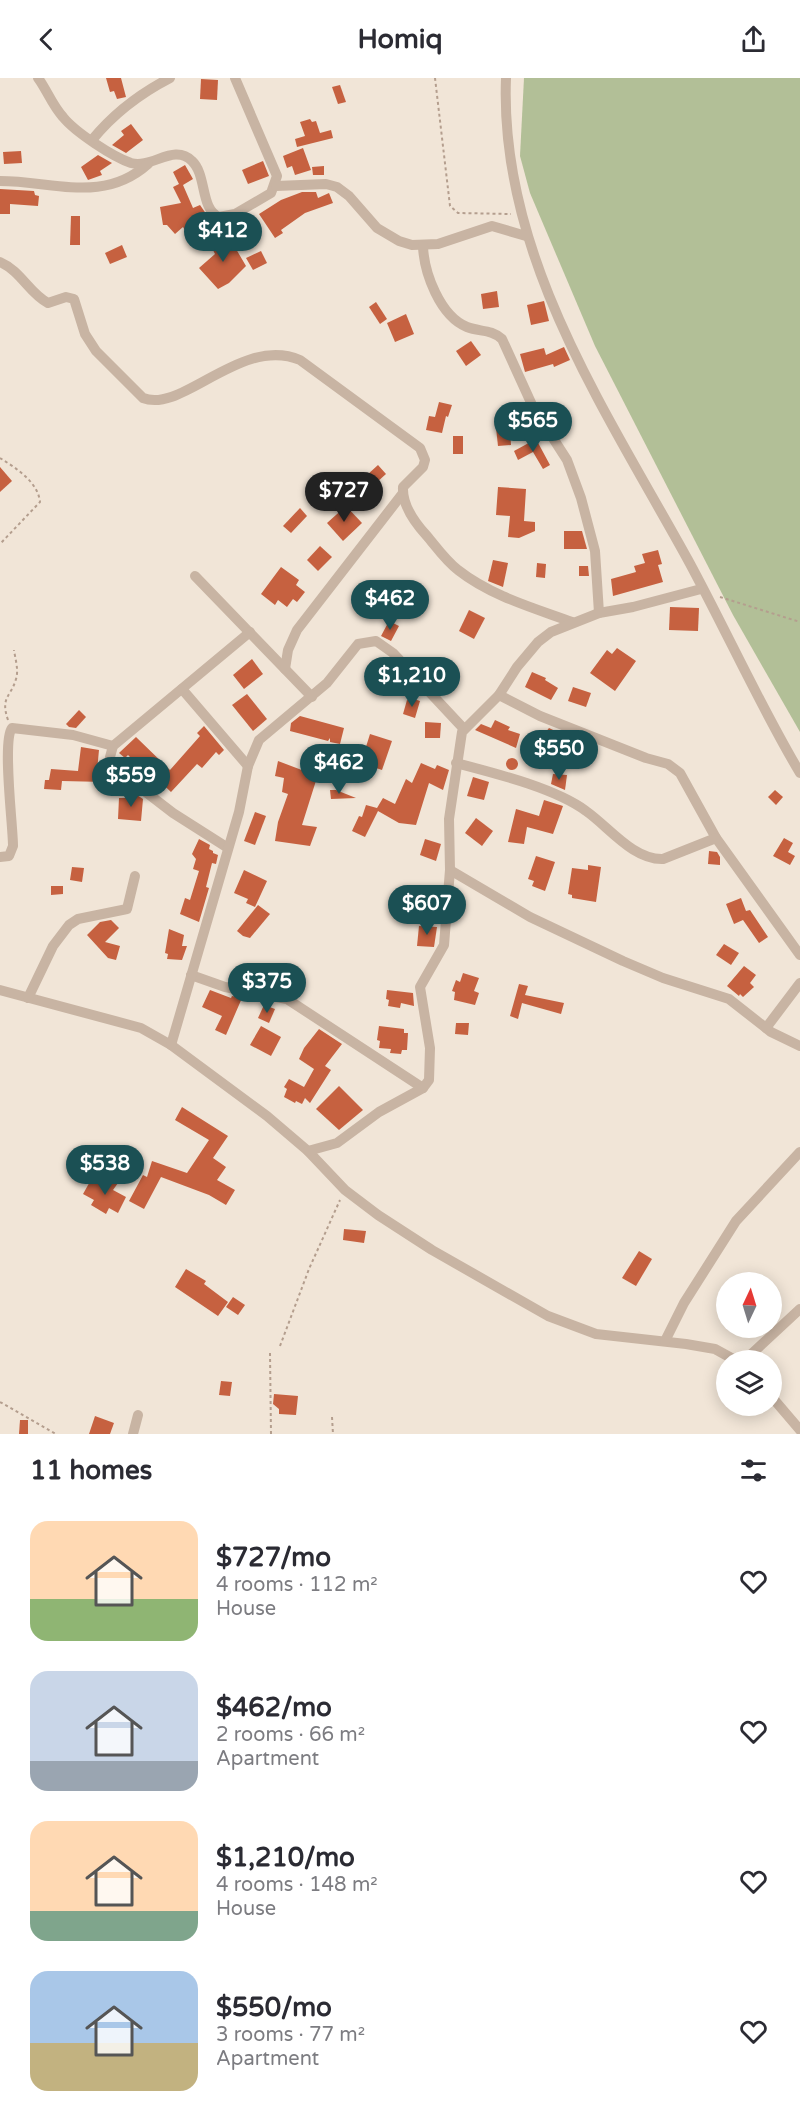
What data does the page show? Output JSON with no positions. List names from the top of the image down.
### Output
{
  "north": "top",
  "page": {
    "header": "Homiq",
    "price": [
      "$412",
      "$565",
      "$727",
      "$462",
      "$1,210",
      "$550",
      "$462",
      "$559",
      "$607",
      "$375",
      "$538"
    ],
    "heading": "11 homes",
    "list": [
      {
        "name": "$727/mo",
        "note": "4 rooms · 112 m² · House"
      },
      {
        "name": "$462/mo",
        "note": "2 rooms · 66 m² · Apartment"
      },
      {
        "name": "$1,210/mo",
        "note": "4 rooms · 148 m² · House"
      },
      {
        "name": "$550/mo",
        "note": "3 rooms · 77 m² · Apartment"
      }
    ]
  }
}
